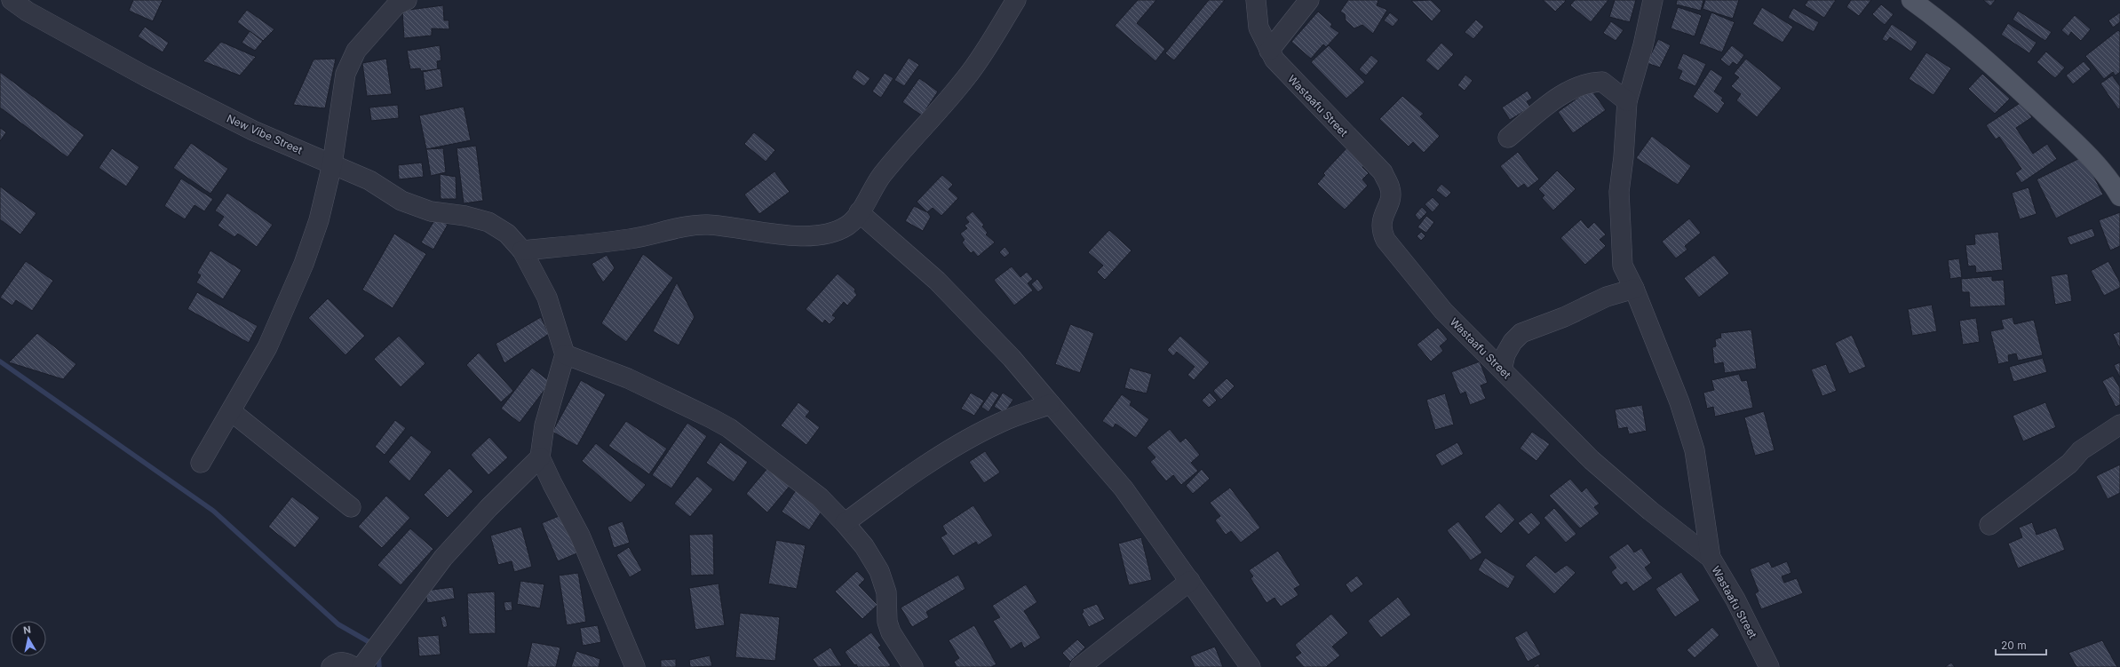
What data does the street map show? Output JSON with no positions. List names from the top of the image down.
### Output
{
  "streets": {
    "street": ["Wastaafu Street", "New Vibe Street"]
  },
  "scale_bar": "20 m",
  "north": "top"
}
